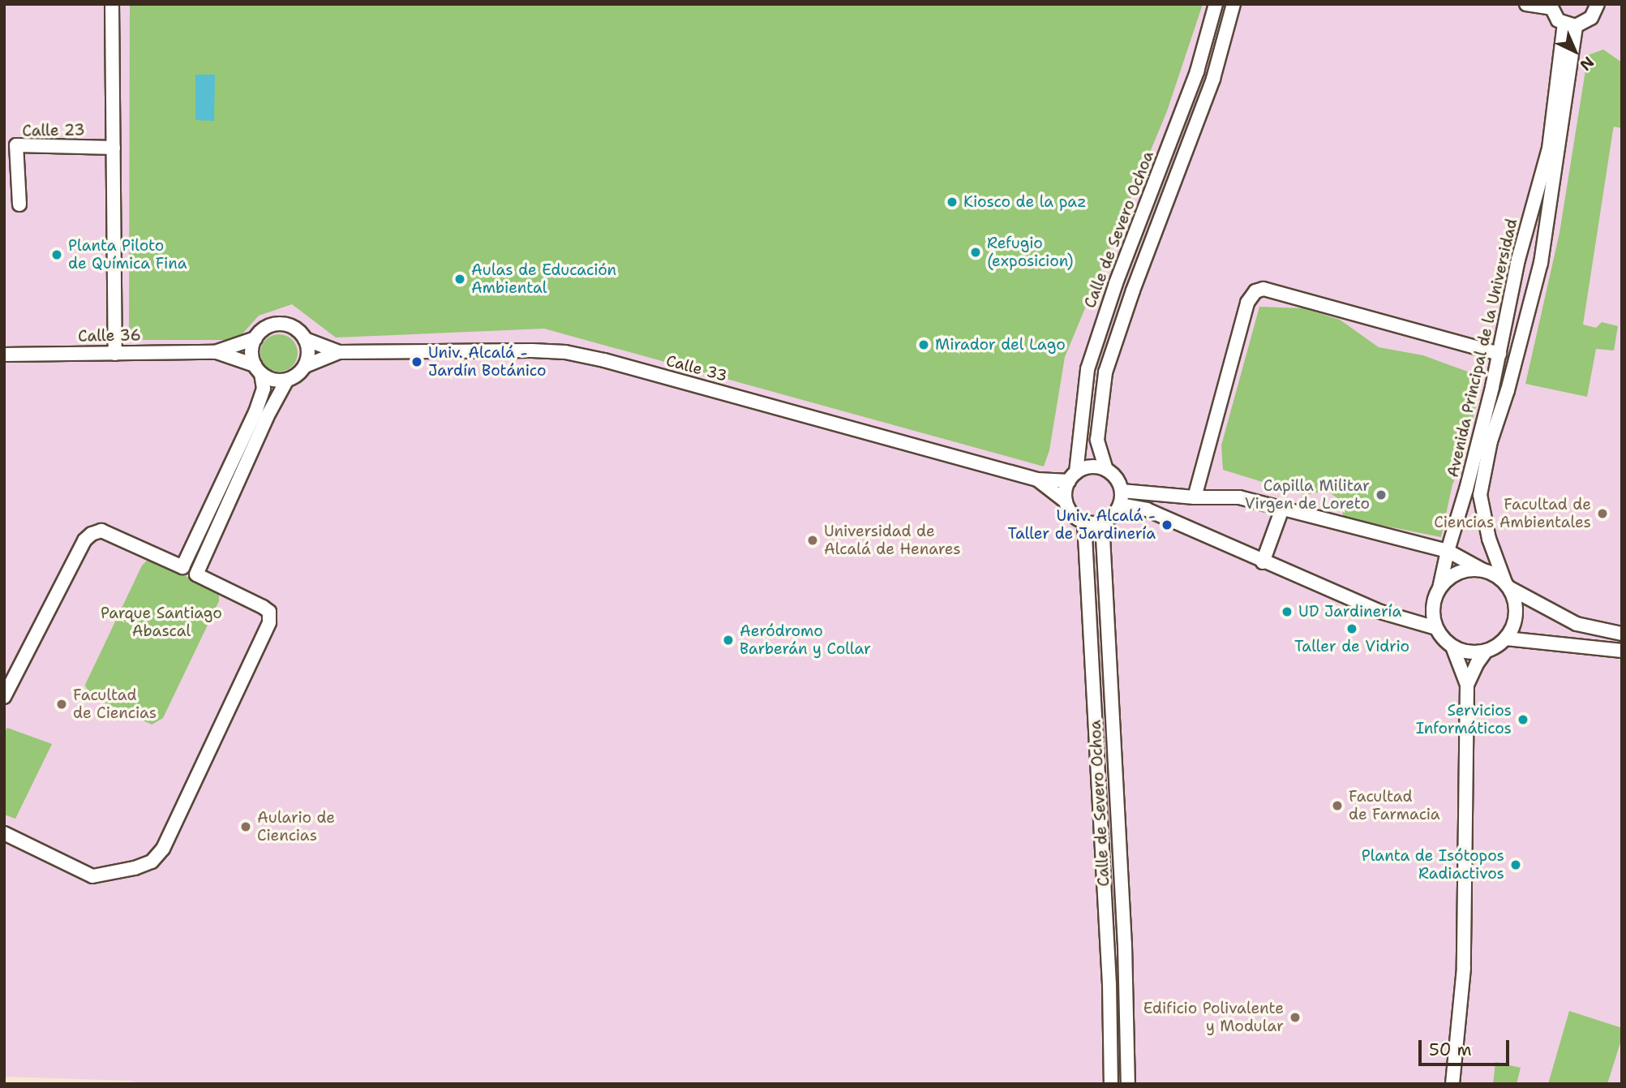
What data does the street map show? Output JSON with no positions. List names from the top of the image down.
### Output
{
  "streets": {
    "street": [
      "Calle 23",
      "Calle de Severo Ochoa",
      "Calle 36",
      "Avenida Principal de la Universidad",
      "Calle 33"
    ]
  },
  "crossings": [
    ["Calle de Severo Ochoa", "Calle 33"],
    ["Calle 36", "Calle 33"]
  ],
  "parks": ["Parque Santiago Abascal"],
  "places": [
    "Kiosco de la paz",
    "Refugio (exposicion)",
    "Planta Piloto de Química Fina",
    "Aulas de Educación Ambiental",
    "Mirador del Lago",
    "Univ. Alcalá - Jardín Botánico",
    "Capilla Militar Virgen de Loreto",
    "Facultad de Ciencias Ambientales",
    "Univ. Alcalá - Taller de Jardinería",
    "Universidad de Alcalá de Henares",
    "UD Jardinería",
    "Taller de Vidrio",
    "Aeródromo Barberán y Collar",
    "Facultad de Ciencias",
    "Servicios Informáticos",
    "Facultad de Farmacia",
    "Aulario de Ciencias",
    "Planta de Isótopos Radiactivos",
    "Edificio Polivalente y Modular"
  ],
  "scale_bar": "50 m",
  "north": "bottom right"
}
